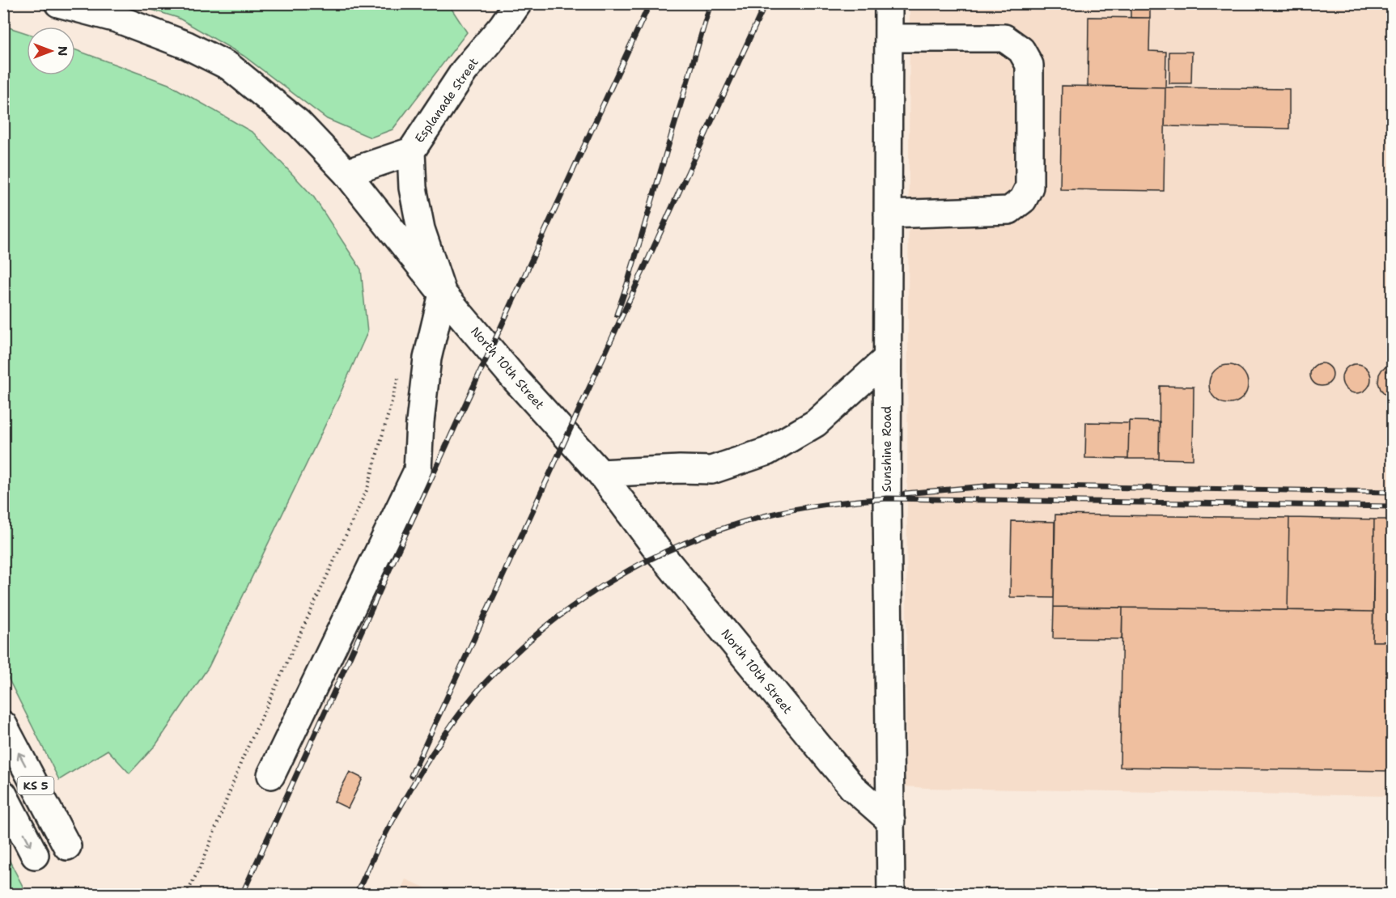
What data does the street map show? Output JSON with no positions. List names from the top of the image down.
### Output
{
  "streets": {
    "main road": [
      "Esplanade Street",
      "North 10th Street",
      "Sunshine Road",
      "KS 5"
    ]
  },
  "crossings": [
    ["Esplanade Street", "North 10th Street"],
    ["North 10th Street", "Sunshine Road"]
  ],
  "north": "right"
}
